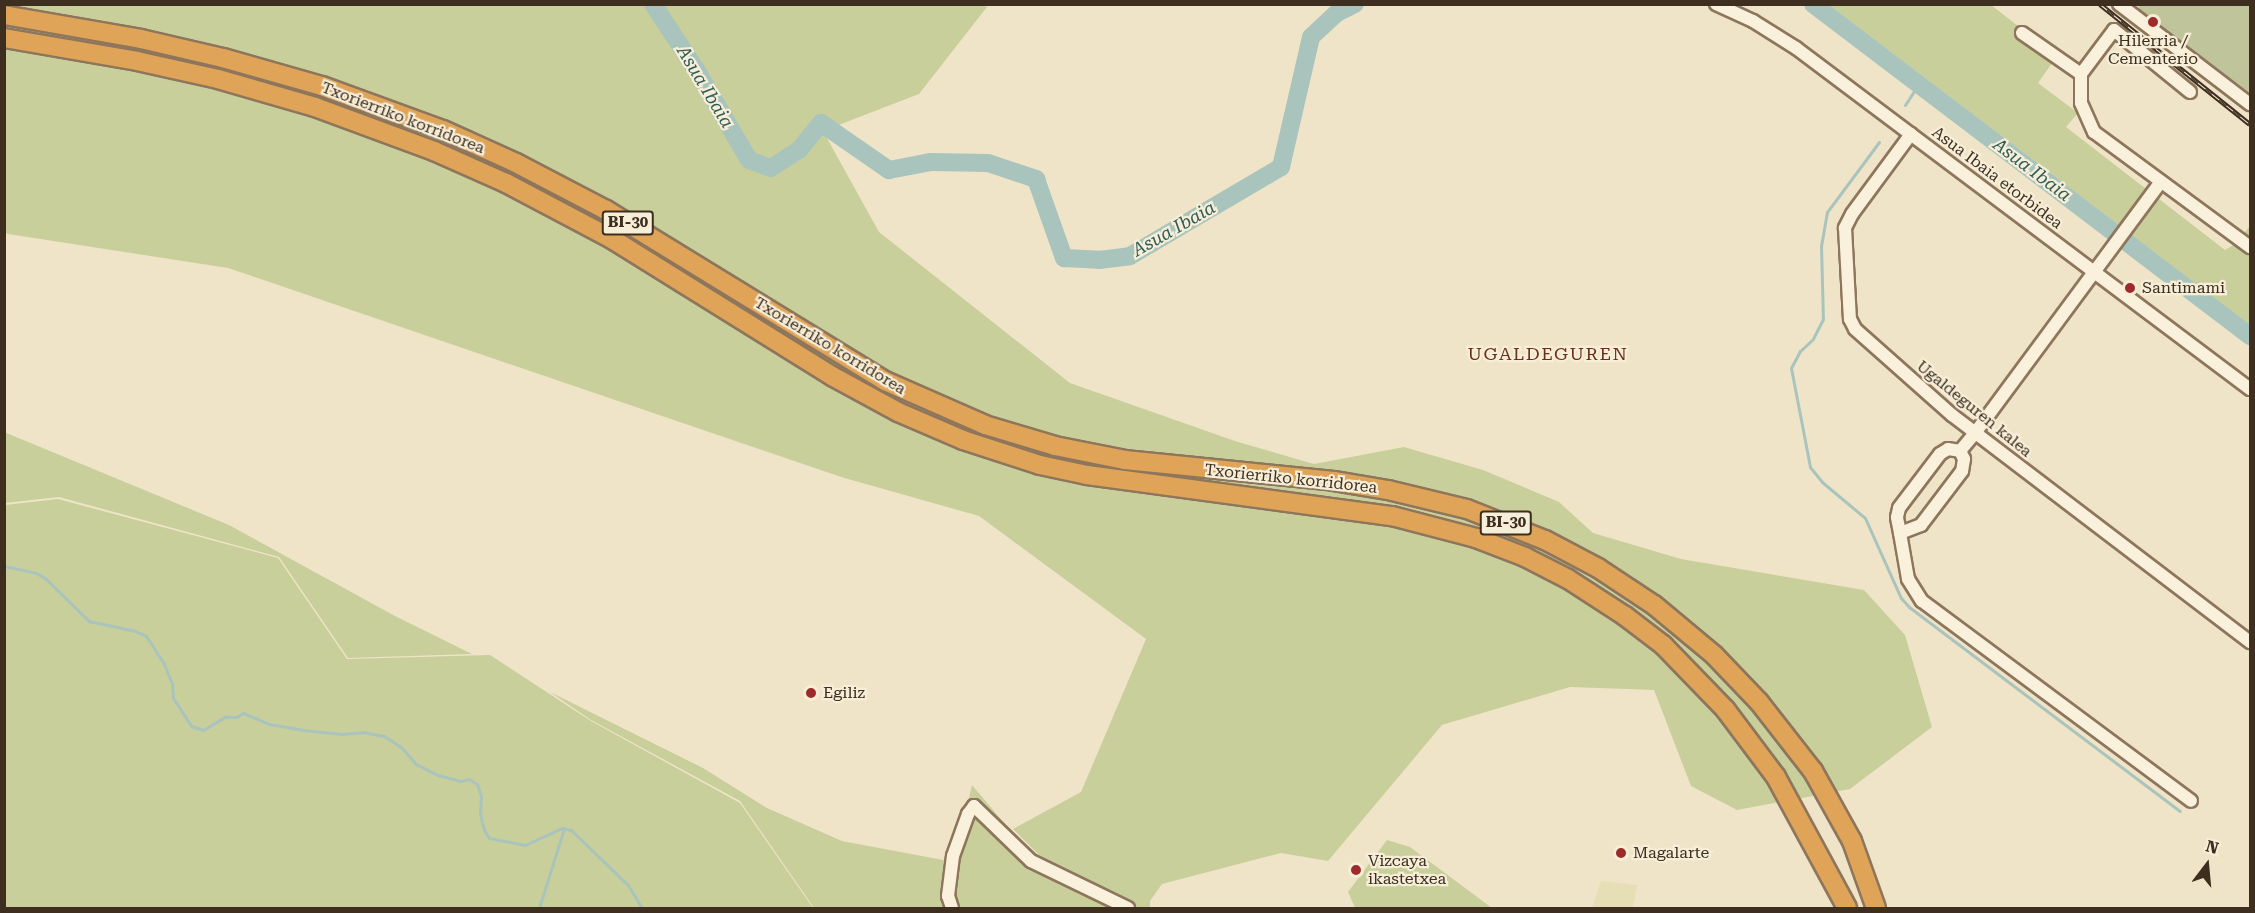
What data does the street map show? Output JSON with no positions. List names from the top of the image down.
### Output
{
  "streets": {
    "highway": ["Txorierriko korridorea", "BI-30"],
    "street": ["Asua Ibaia etorbidea", "Ugaldeguren kalea"]
  },
  "crossings": [
    ["Asua Ibaia etorbidea", "Ugaldeguren kalea"]
  ],
  "districts": ["UGALDEGUREN"],
  "water": ["Asua Ibaia"],
  "places": [
    "Hilerria / Cementerio",
    "Santimami",
    "Egiliz",
    "Magalarte",
    "Vizcaya ikastetxea"
  ],
  "north": "top"
}
